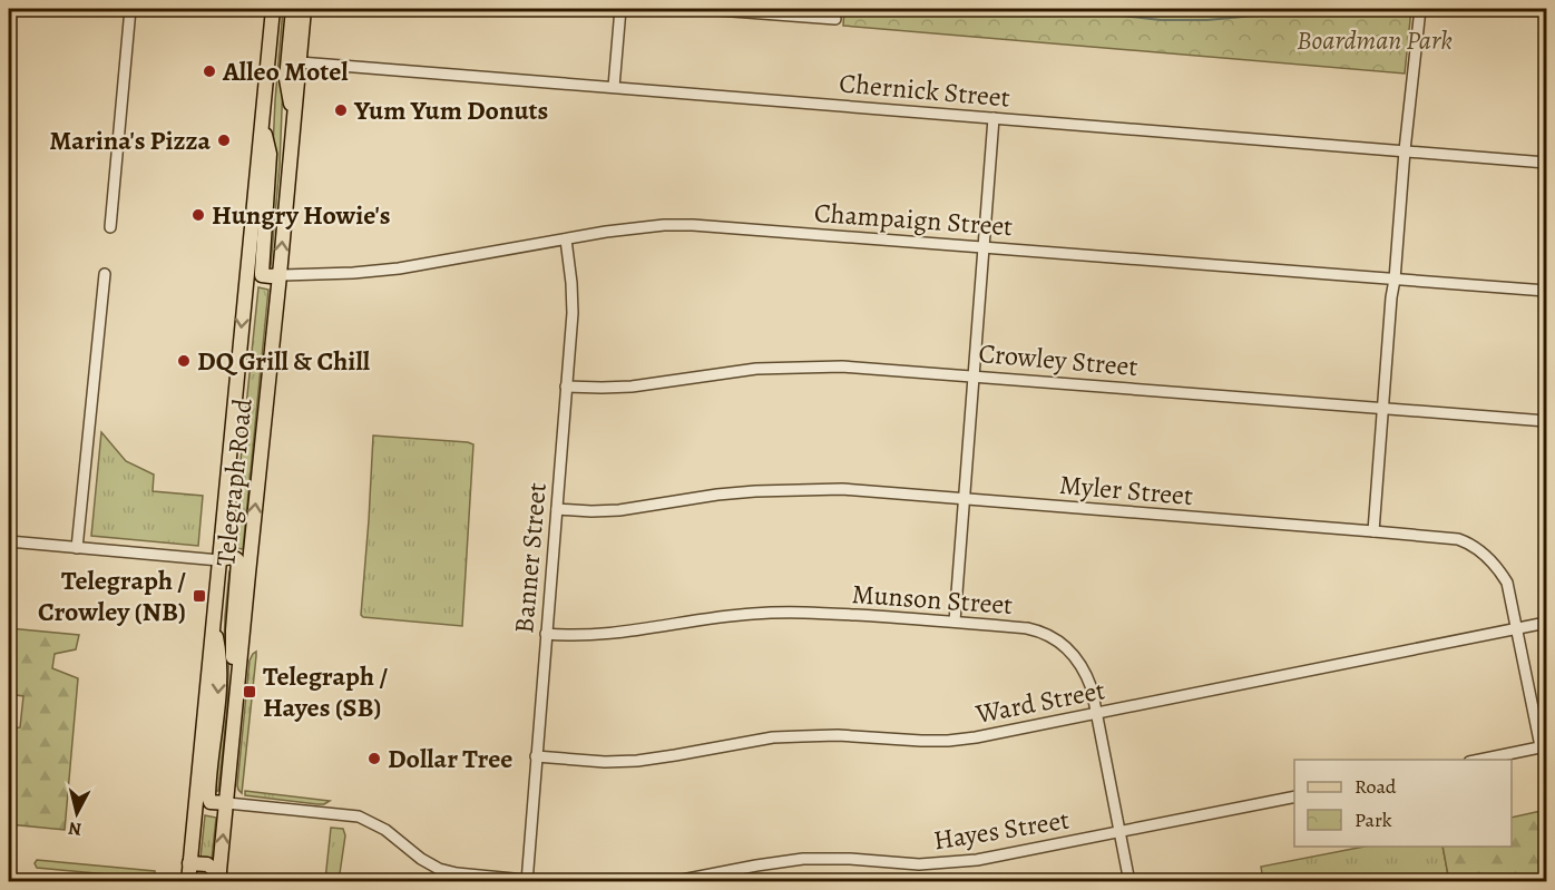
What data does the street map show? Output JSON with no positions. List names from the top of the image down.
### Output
{
  "streets": {
    "main road": ["Telegraph Road"],
    "street": [
      "Chernick Street",
      "Champaign Street",
      "Crowley Street",
      "Myler Street",
      "Banner Street",
      "Munson Street",
      "Ward Street",
      "Hayes Street"
    ]
  },
  "crossings": [
    ["Chernick Street", "Telegraph Road"],
    ["Champaign Street", "Telegraph Road"],
    ["Champaign Street", "Banner Street"],
    ["Crowley Street", "Banner Street"],
    ["Myler Street", "Banner Street"],
    ["Myler Street", "Ward Street"],
    ["Banner Street", "Munson Street"],
    ["Banner Street", "Ward Street"],
    ["Munson Street", "Ward Street"],
    ["Munson Street", "Hayes Street"]
  ],
  "parks": ["Boardman Park"],
  "places": {
    "other": [
      "Alleo Motel",
      "Yum Yum Donuts",
      "Marina's Pizza",
      "Hungry Howie's",
      "DQ Grill & Chill",
      "Dollar Tree"
    ],
    "transit": ["Telegraph / Crowley (NB)", "Telegraph / Hayes (SB)"]
  },
  "legend": ["Road", "Park"],
  "north": "bottom"
}
